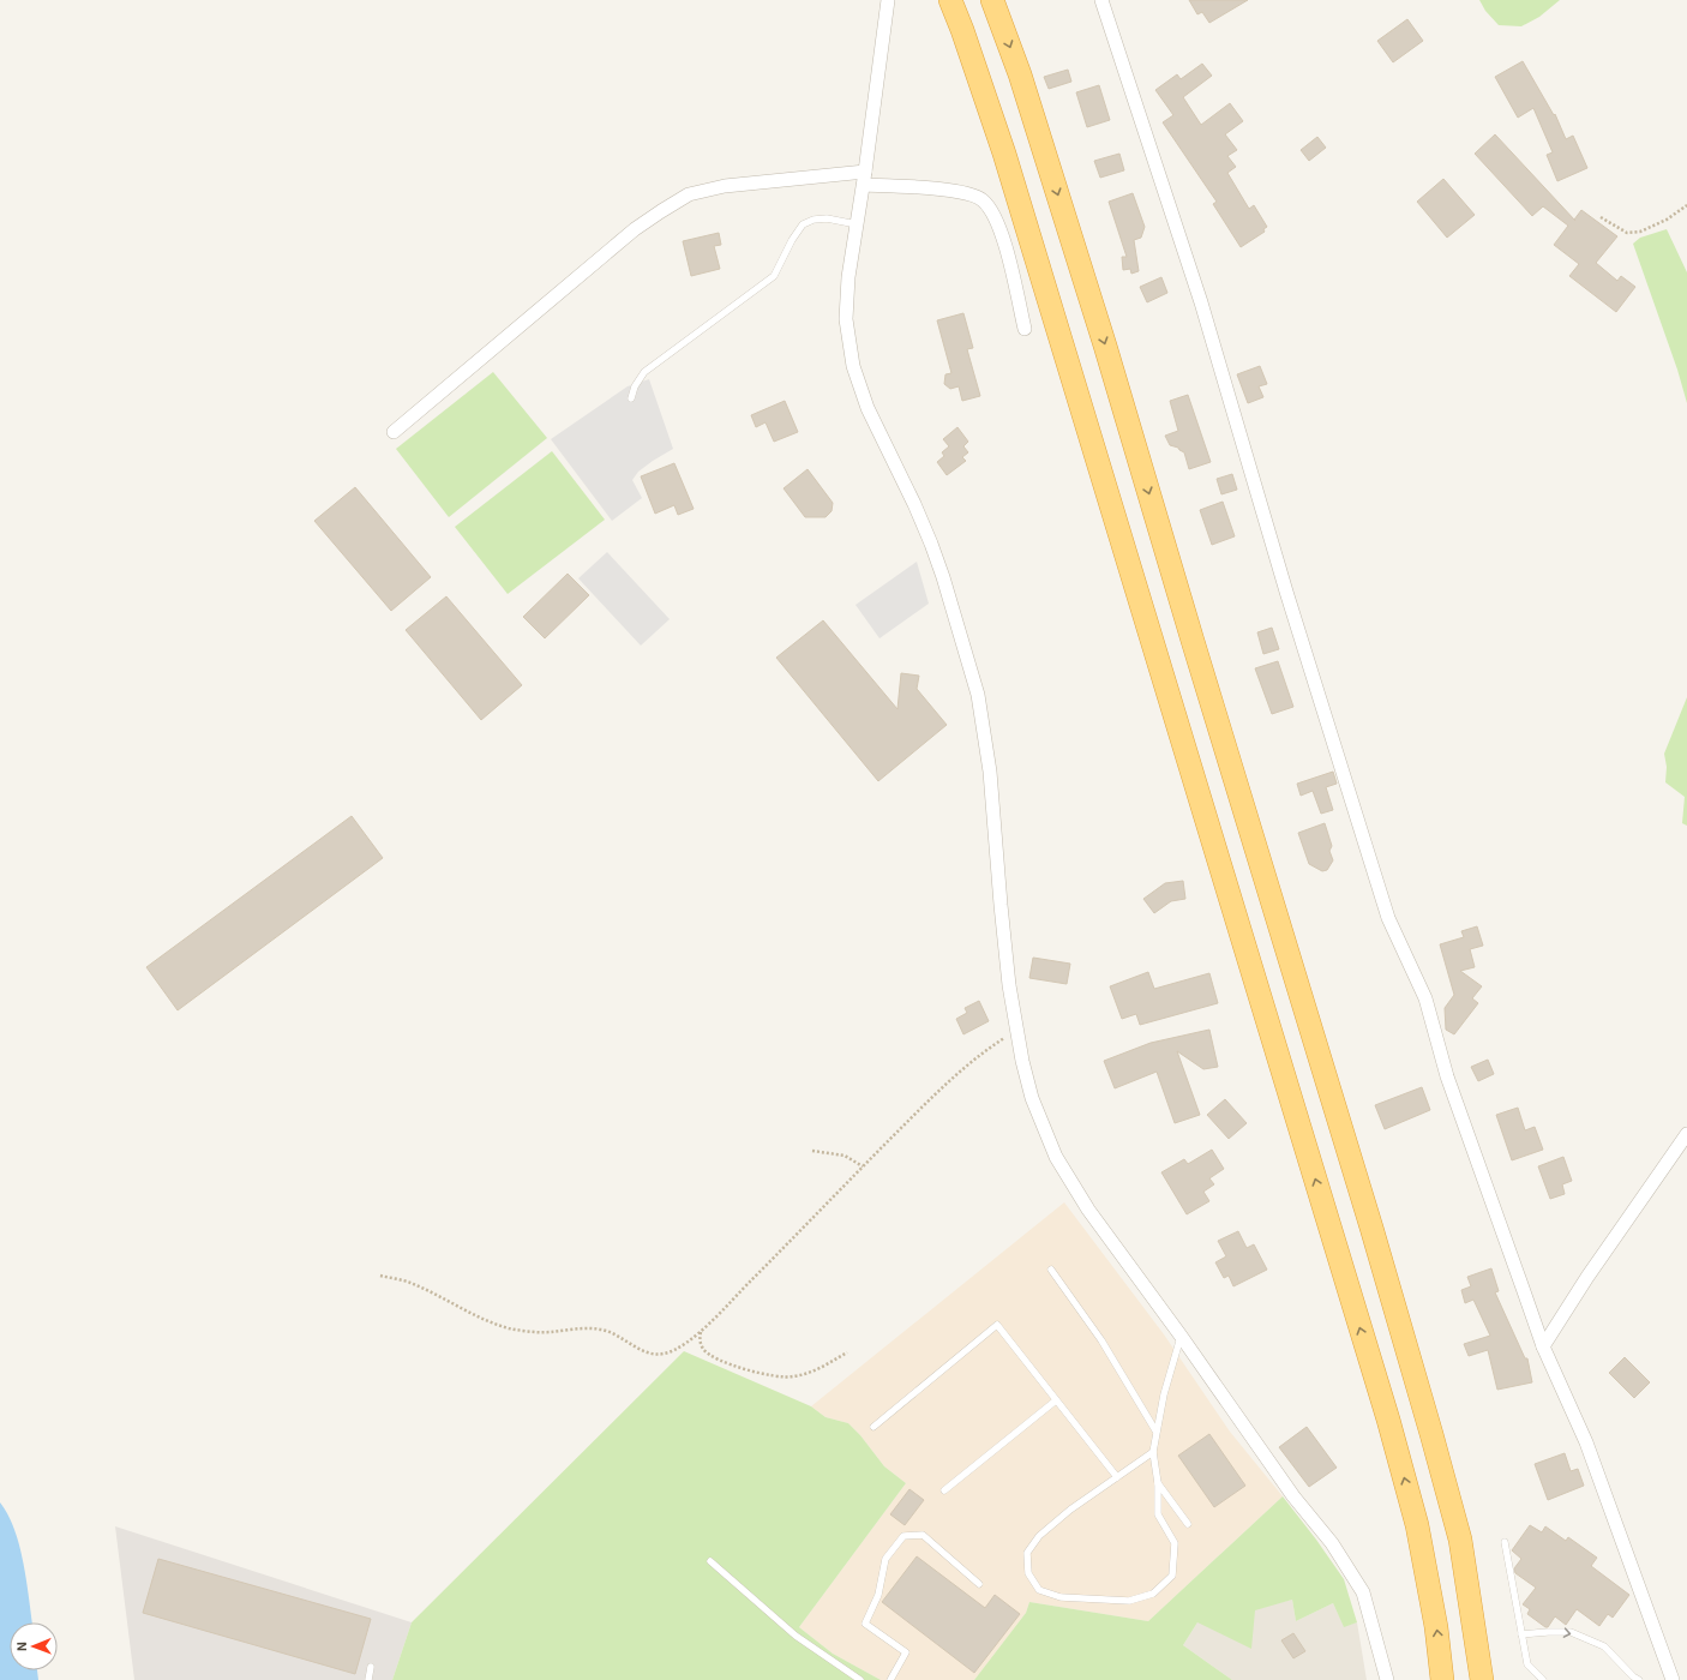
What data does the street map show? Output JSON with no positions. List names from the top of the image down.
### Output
{
  "north": "left"
}
